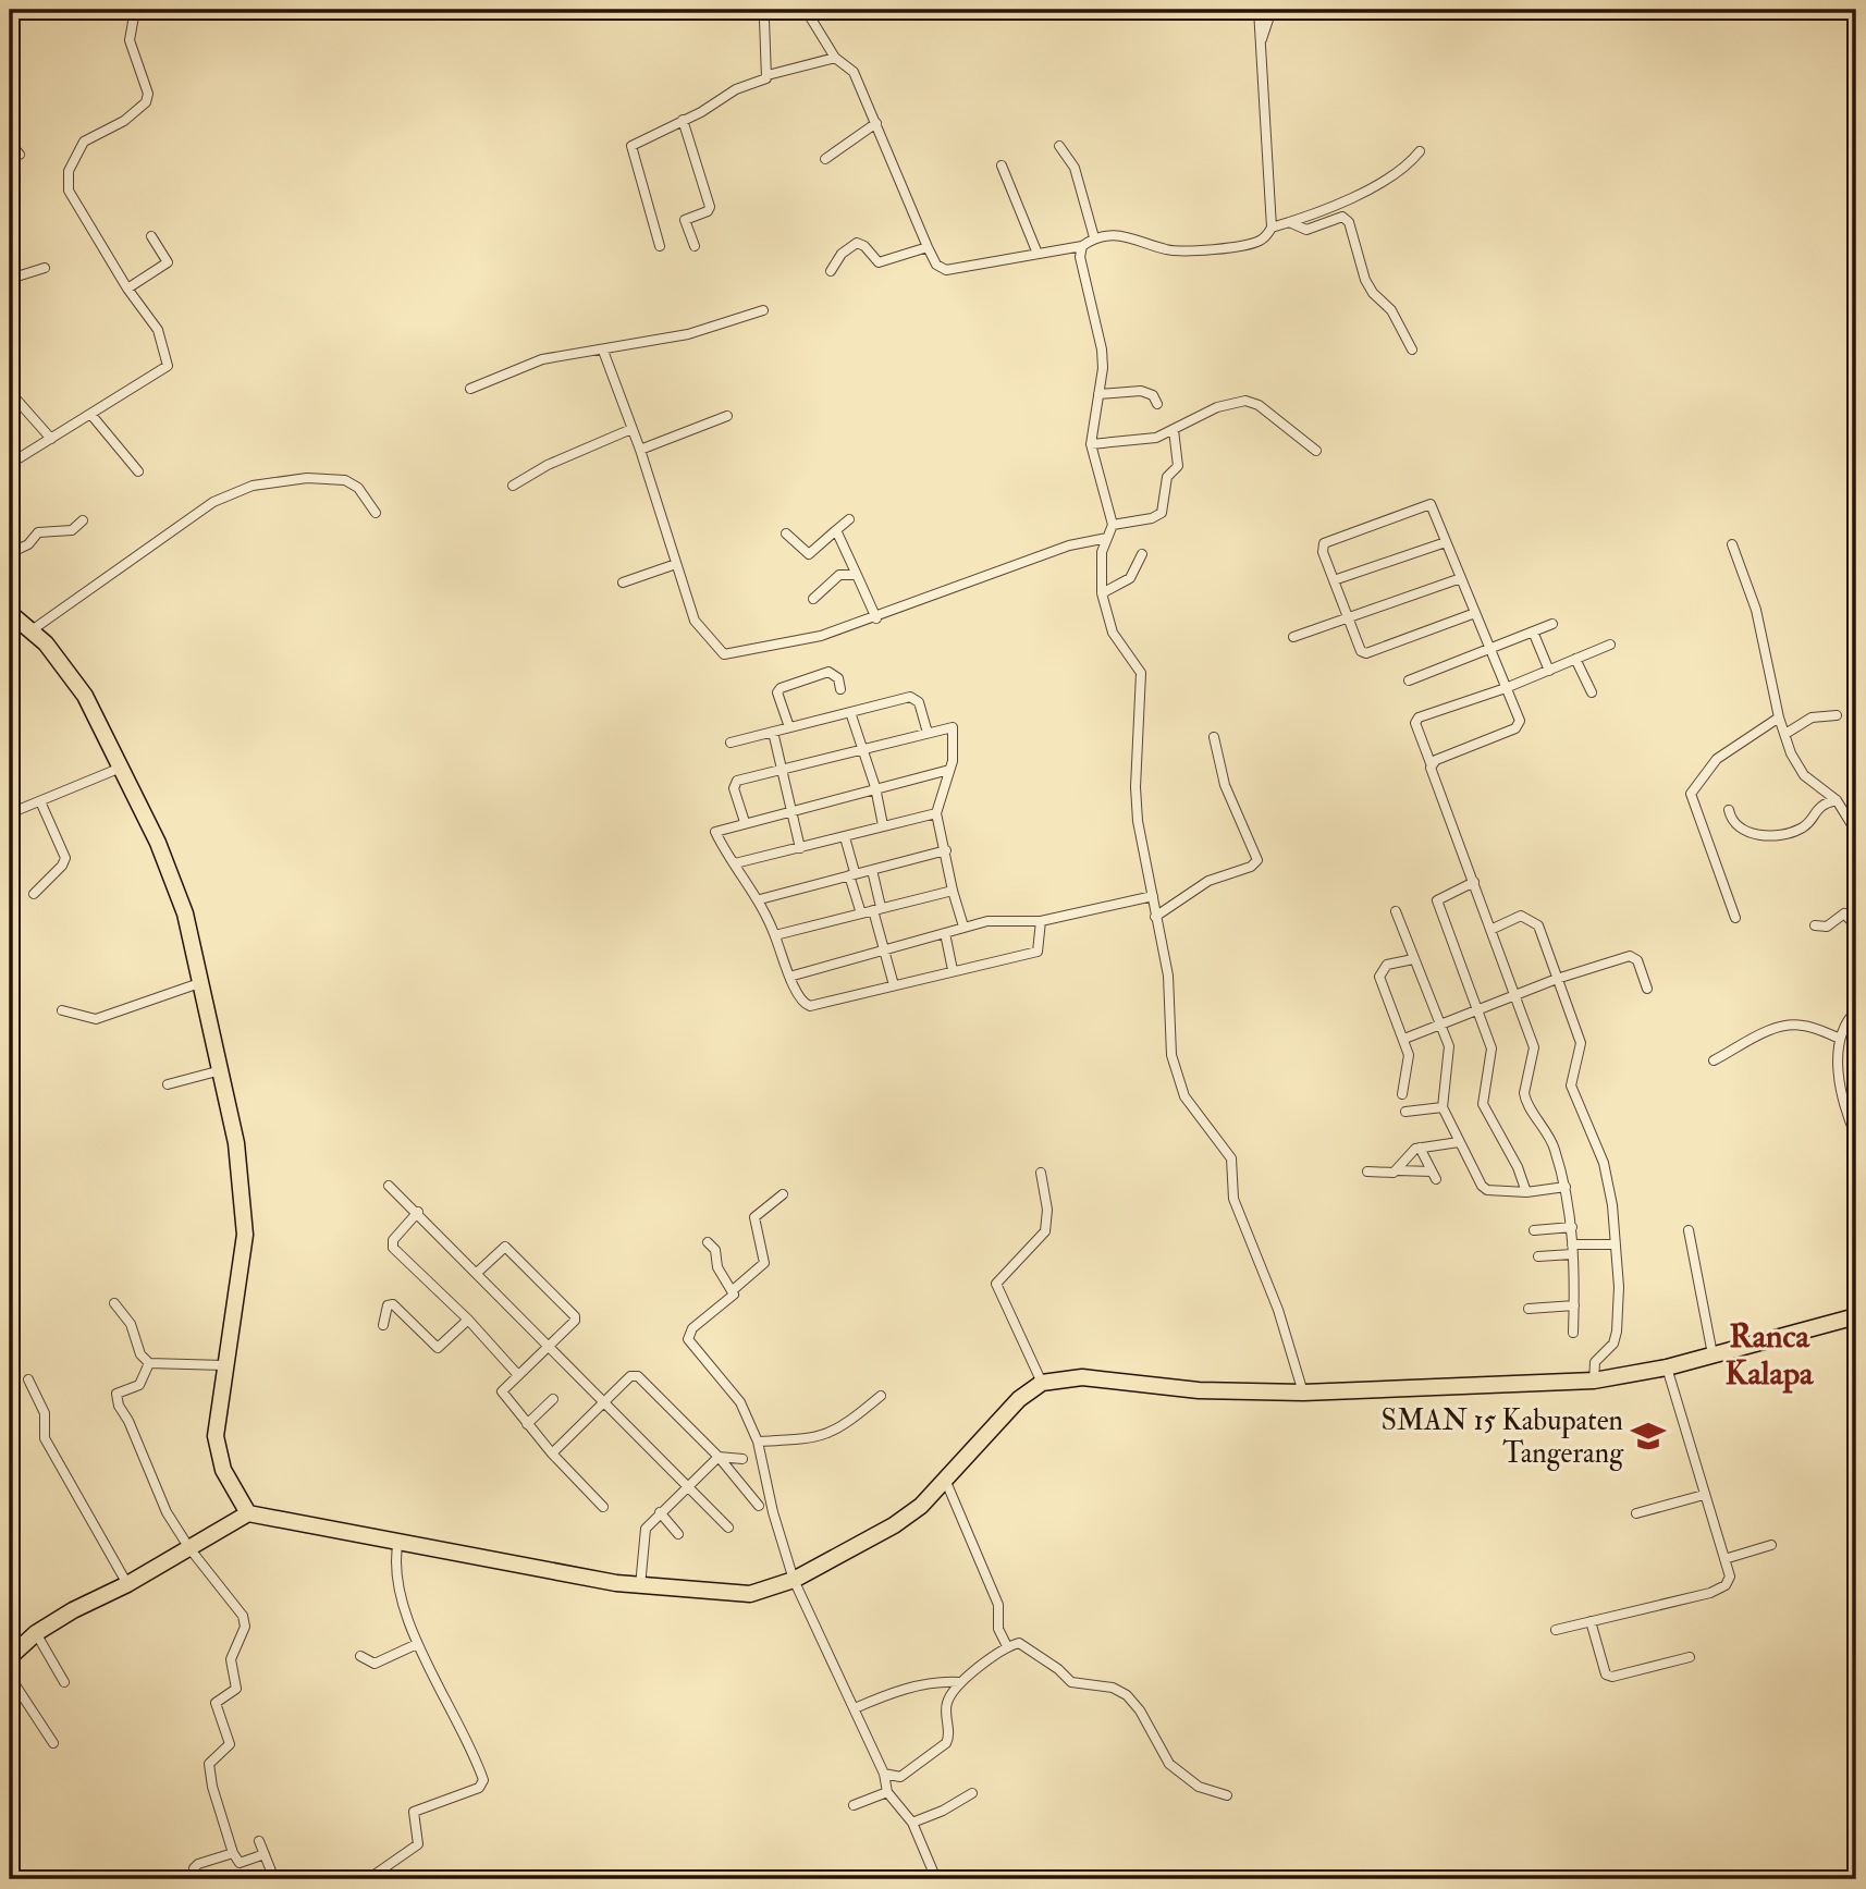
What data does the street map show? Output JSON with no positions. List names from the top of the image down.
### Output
{
  "districts": ["Ranca Kalapa"],
  "places": {
    "school or university": ["SMAN 15 Kabupaten Tangerang"]
  }
}
